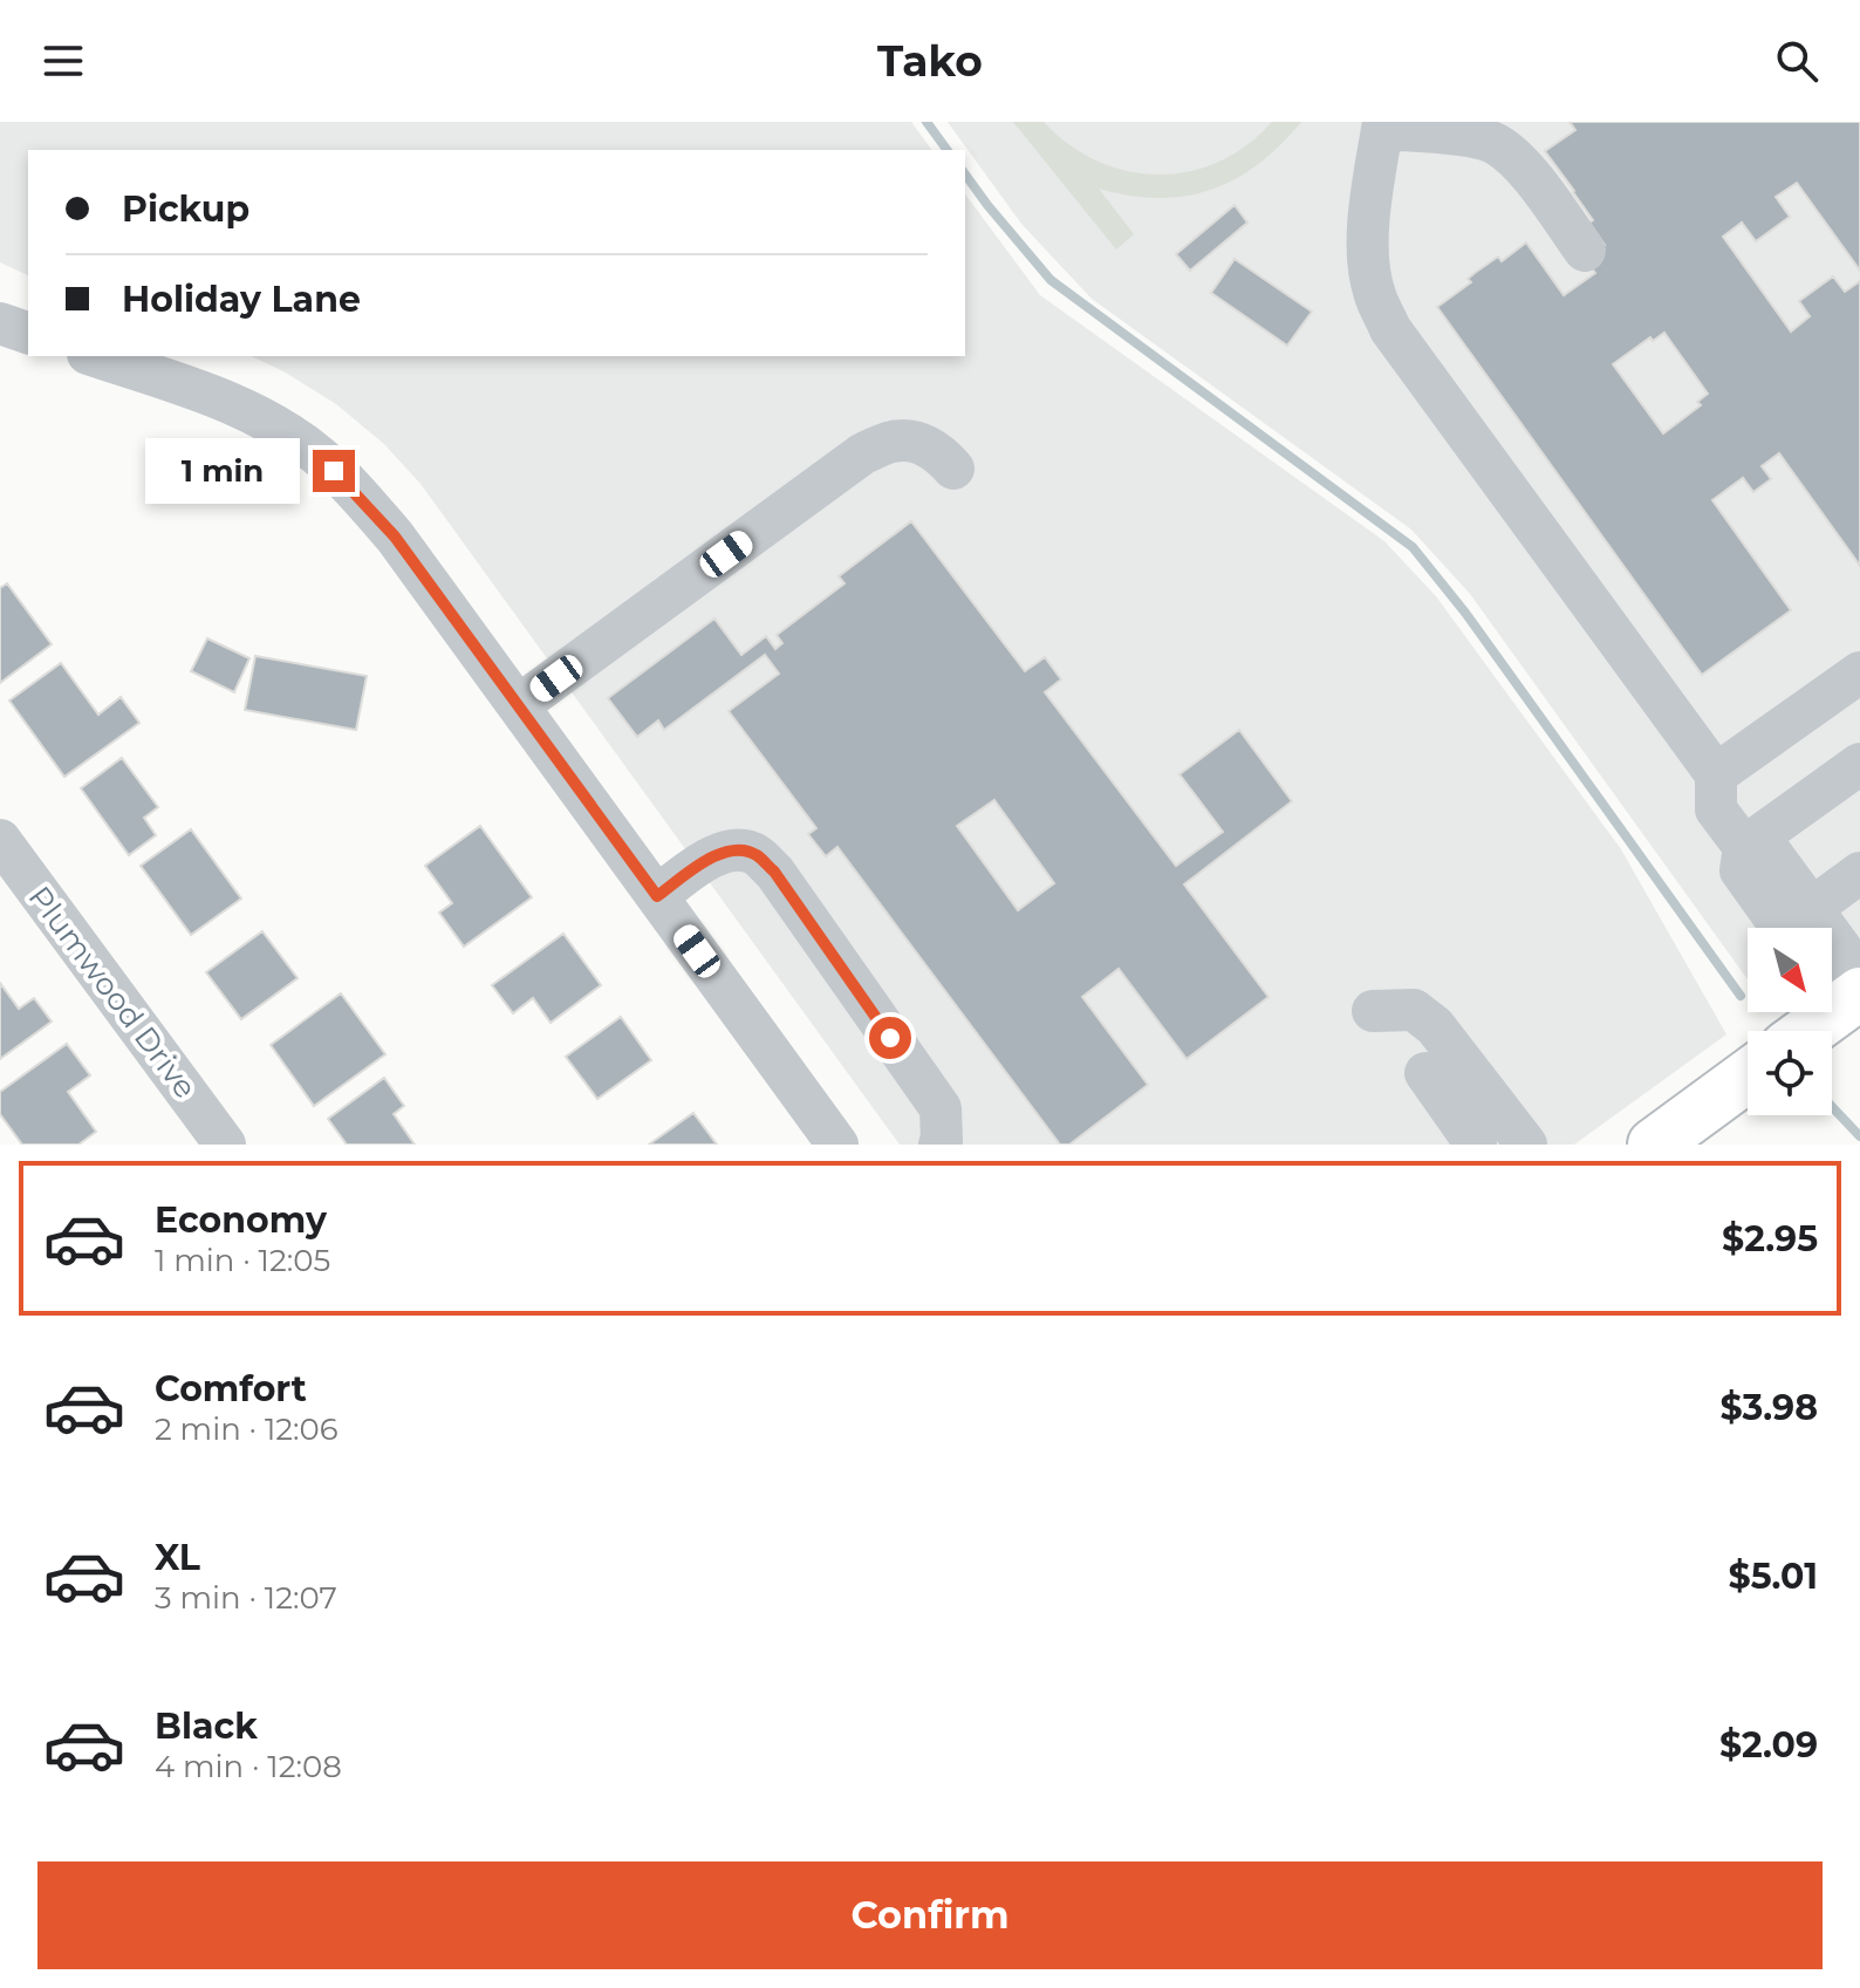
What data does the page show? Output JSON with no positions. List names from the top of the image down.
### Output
{
  "streets": {
    "street": ["Plumwood Drive"]
  },
  "north": "bottom right",
  "page": {
    "header": "Tako",
    "banner": ["Pickup", "Holiday Lane"],
    "bubble": "1 min",
    "list": [
      {
        "name": "Economy",
        "note": "1 min · 12:05",
        "value": "$2.95"
      },
      {
        "name": "Comfort",
        "note": "2 min · 12:06",
        "value": "$3.98"
      },
      {
        "name": "XL",
        "note": "3 min · 12:07",
        "value": "$5.01"
      },
      {
        "name": "Black",
        "note": "4 min · 12:08",
        "value": "$2.09"
      }
    ],
    "buttons": "Confirm"
  }
}
